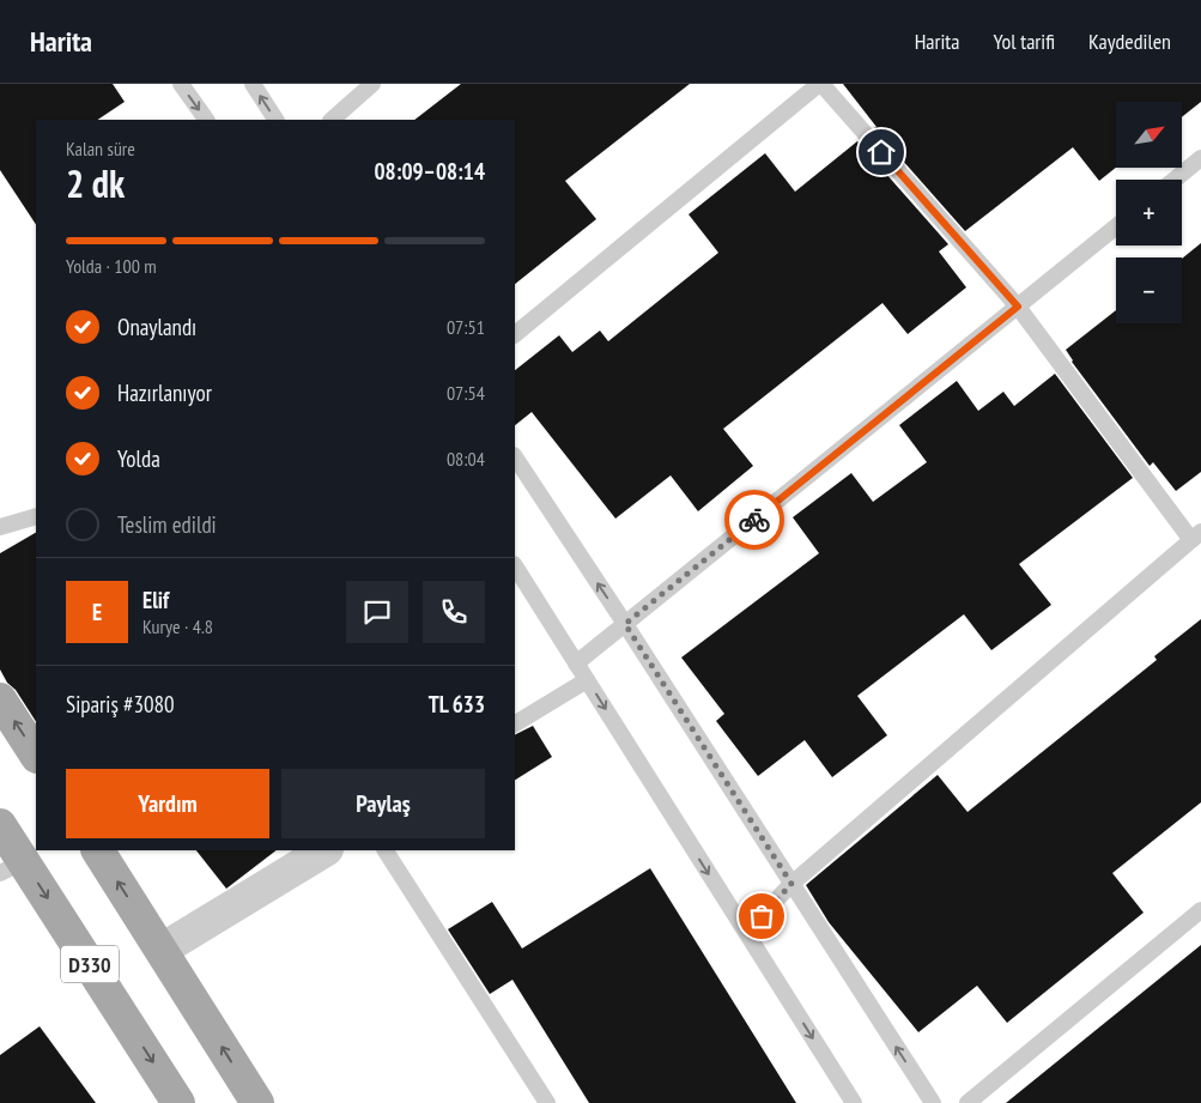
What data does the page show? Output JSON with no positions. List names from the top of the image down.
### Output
{
  "streets": {
    "main road": ["D330"]
  },
  "north": "top right",
  "page": {
    "header": "Harita",
    "nav": ["Harita", "Yol tarifi", "Kaydedilen"],
    "map_buttons": ["+", "−"],
    "heading": ["2 dk", "Kalan süre", "08:09–08:14"],
    "panel": [
      "Elif",
      "Kurye · 4.8",
      "Sipariş #3080",
      "TL 633"
    ],
    "bar": "Yolda · 100 m",
    "list": [
      ["Onaylandı", "07:51"],
      ["Hazırlanıyor", "07:54"],
      ["Yolda", "08:04"],
      "Teslim edildi"
    ],
    "round": "E",
    "buttons": ["Yardım", "Paylaş"]
  }
}
